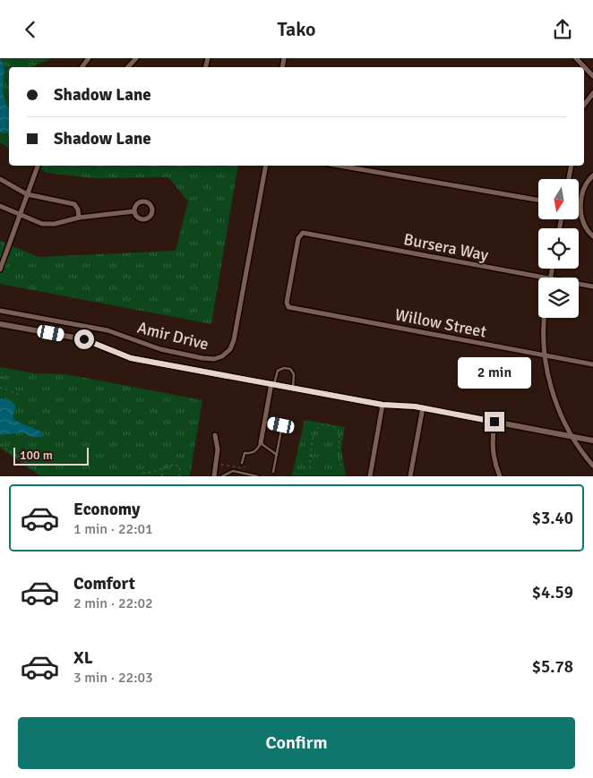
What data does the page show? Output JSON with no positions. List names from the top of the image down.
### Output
{
  "streets": {
    "street": ["Bursera Way", "Willow Street", "Amir Drive"]
  },
  "crossings": [
    ["Bursera Way", "Willow Street"]
  ],
  "scale_bar": "100 m",
  "north": "bottom",
  "page": {
    "header": "Tako",
    "banner": ["Shadow Lane", "Shadow Lane"],
    "bubble": "2 min",
    "scale": "100 m",
    "list": [
      {
        "name": "Economy",
        "note": "1 min · 22:01",
        "value": "$3.40"
      },
      {
        "name": "Comfort",
        "note": "2 min · 22:02",
        "value": "$4.59"
      },
      {
        "name": "XL",
        "note": "3 min · 22:03",
        "value": "$5.78"
      }
    ],
    "buttons": "Confirm"
  }
}
